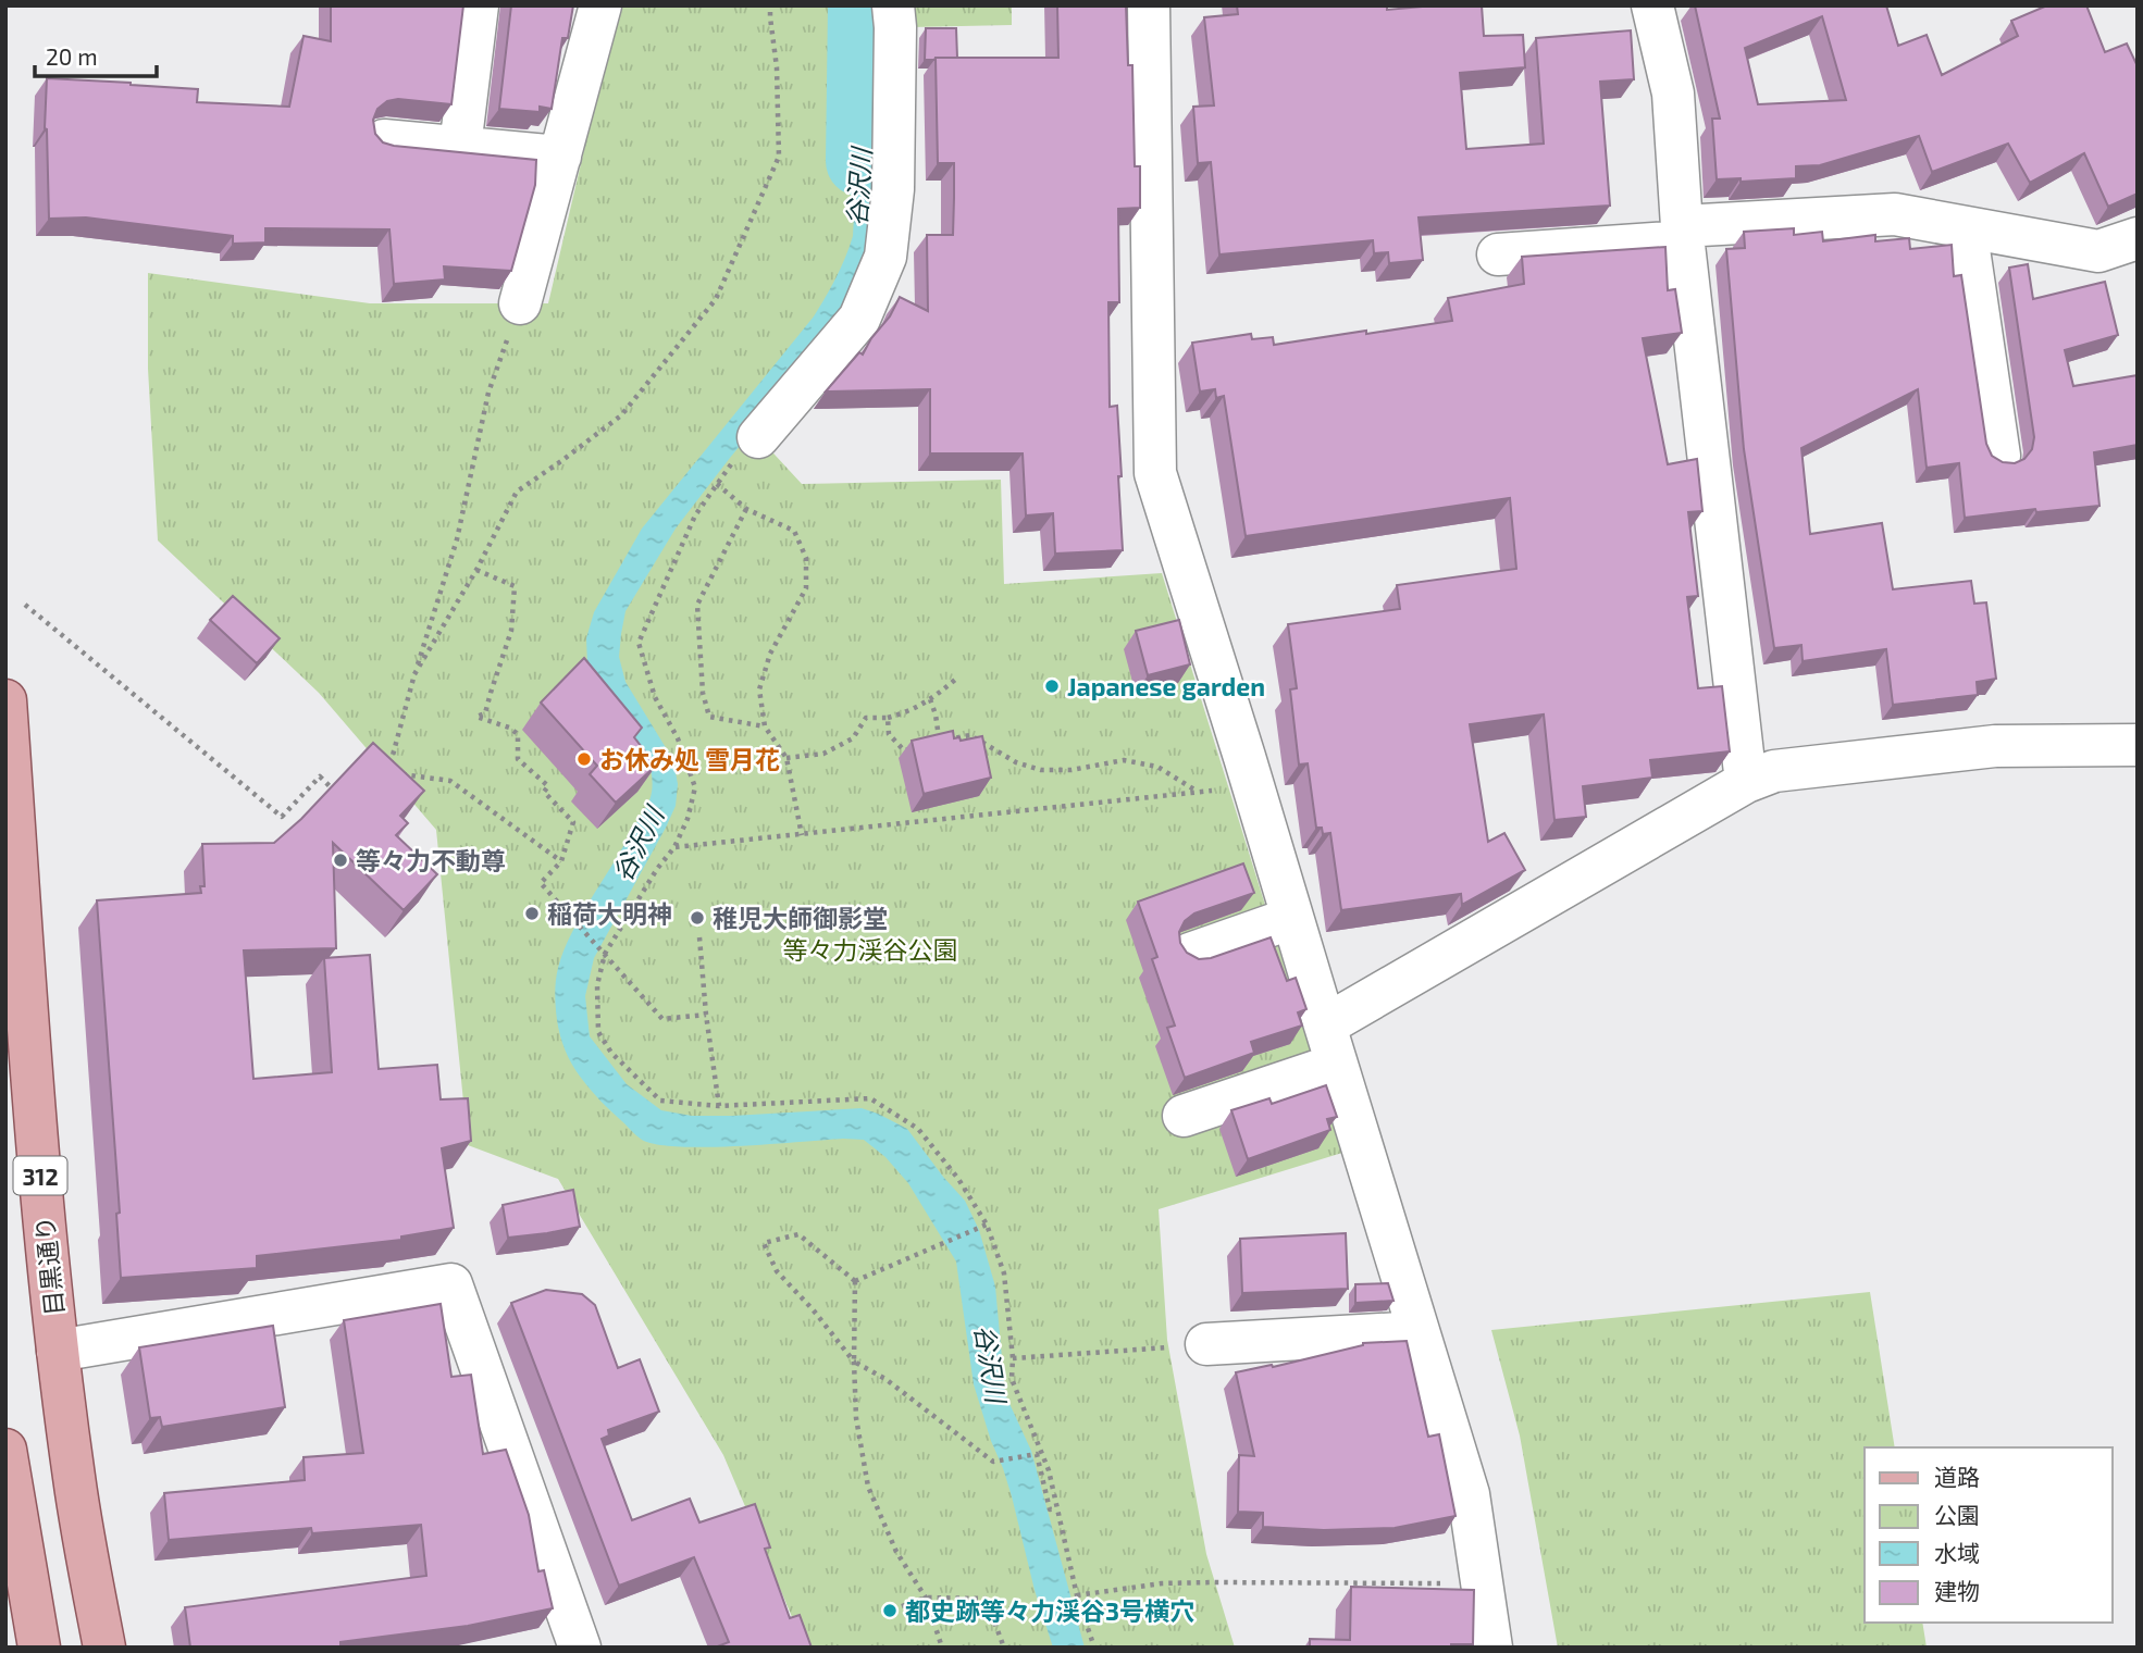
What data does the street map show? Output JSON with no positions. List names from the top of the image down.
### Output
{
  "streets": {
    "main road": ["312", "目黒通り"]
  },
  "water": ["谷沢川"],
  "parks": ["等々力渓谷公園"],
  "places": [
    "Japanese garden",
    "お休み処 雪月花",
    "等々力不動尊",
    "稲荷大明神",
    "稚児大師御影堂",
    "都史跡等々力渓谷3号横穴"
  ],
  "legend": [
    "道路",
    "公園",
    "水域",
    "建物"
  ],
  "scale_bar": "20 m"
}
